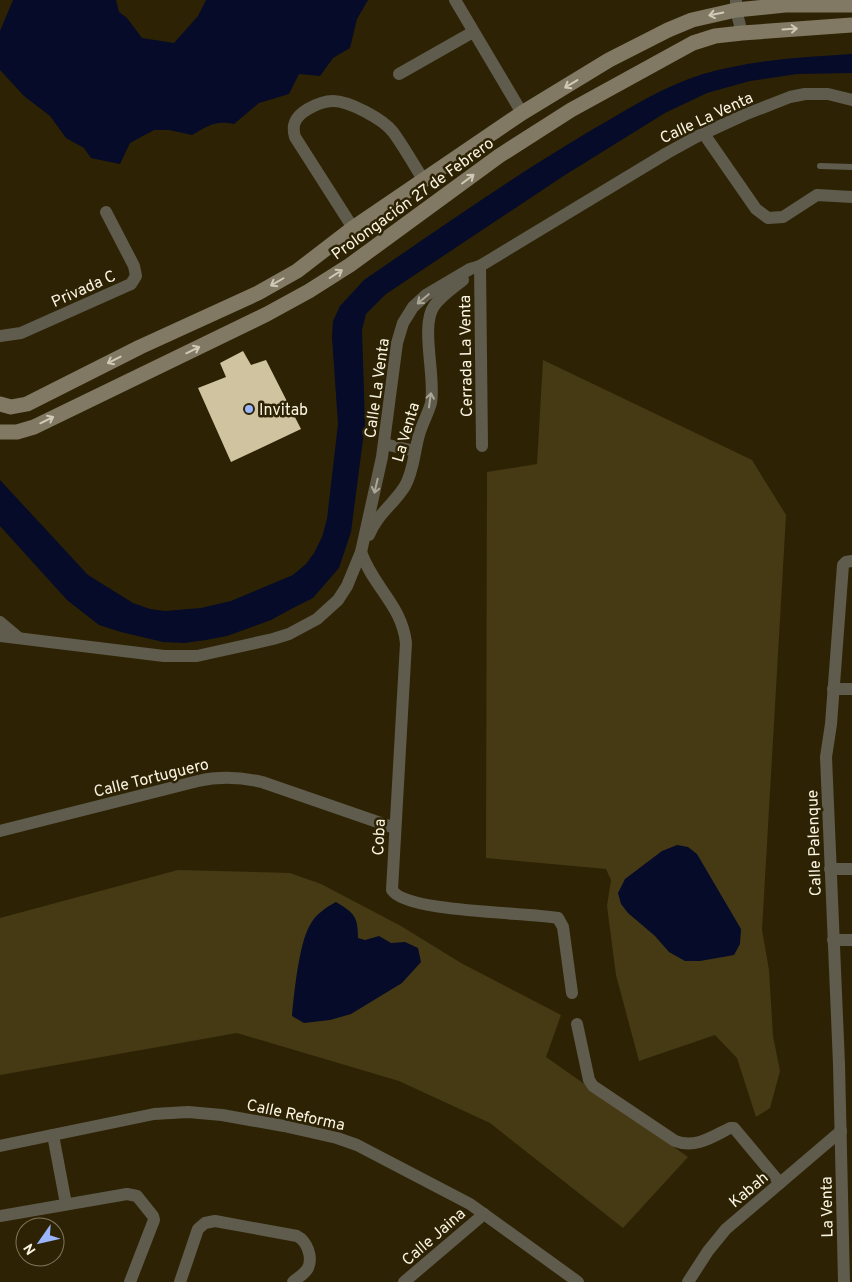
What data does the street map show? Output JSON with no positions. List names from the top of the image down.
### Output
{
  "streets": {
    "street": [
      "Calle La Venta",
      "Prolongación 27 de Febrero",
      "Privada C",
      "Cerrada La Venta",
      "La Venta",
      "Calle Tortuguero",
      "Coba",
      "Calle Palenque",
      "Calle Reforma",
      "Kabah",
      "Calle Jaina"
    ]
  },
  "crossings": [
    ["Calle La Venta", "Cerrada La Venta"],
    ["Calle La Venta", "La Venta"],
    ["Calle La Venta", "Coba"],
    ["Cerrada La Venta", "La Venta"],
    ["La Venta", "Coba"],
    ["La Venta", "Calle Palenque"],
    ["La Venta", "Kabah"],
    ["Calle Tortuguero", "Coba"],
    ["Calle Palenque", "Kabah"],
    ["Calle Reforma", "Calle Jaina"]
  ],
  "one_way": ["La Venta"],
  "places": ["Invitab"],
  "north": "bottom left"
}
